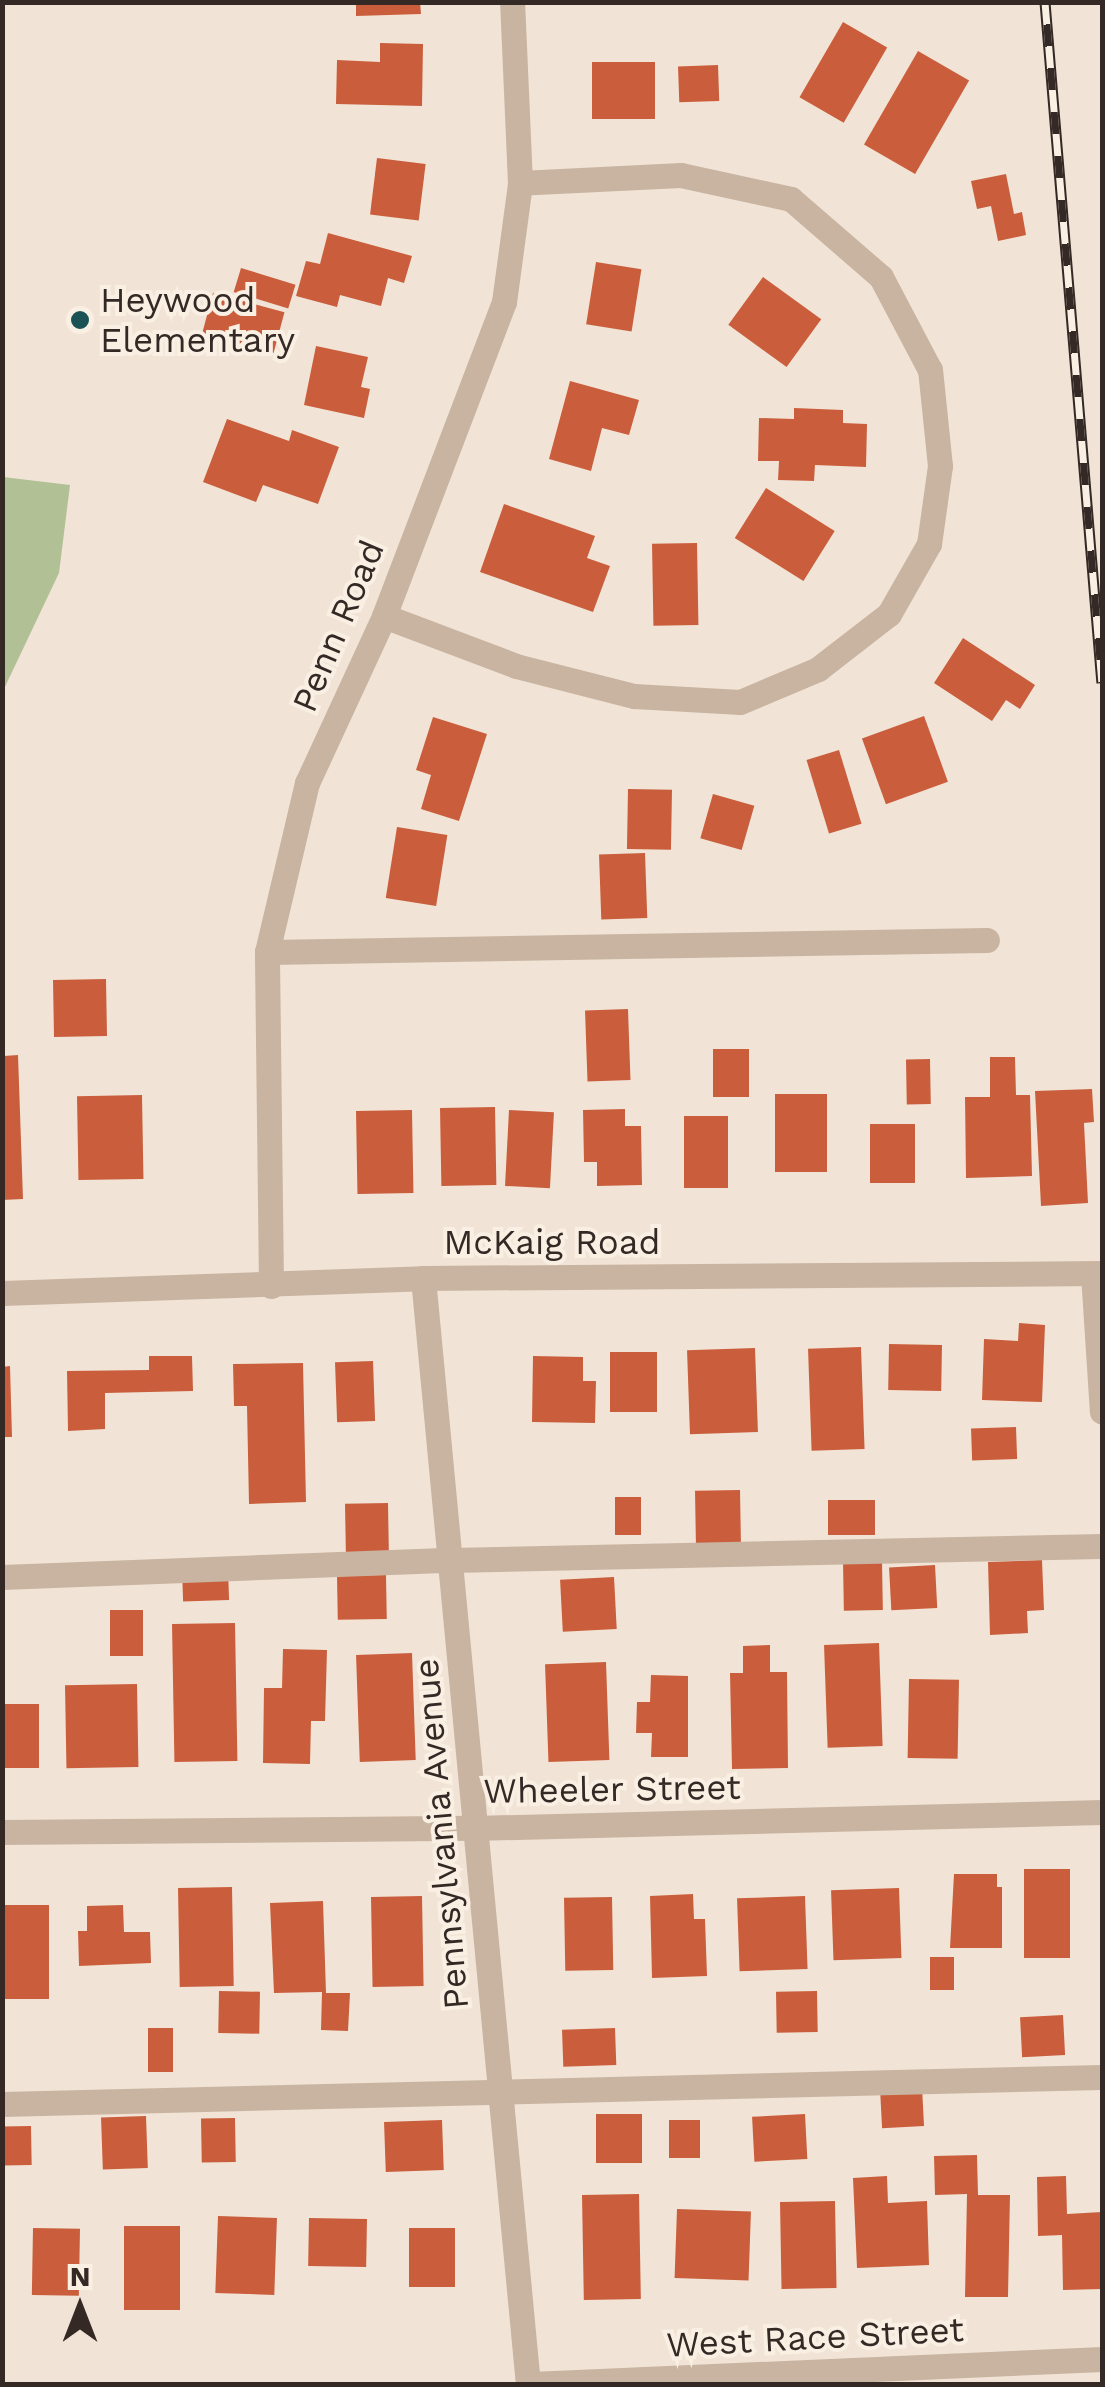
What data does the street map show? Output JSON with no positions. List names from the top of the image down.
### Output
{
  "streets": {
    "street": [
      "Penn Road",
      "McKaig Road",
      "Wheeler Street",
      "Pennsylvania Avenue",
      "West Race Street"
    ]
  },
  "crossings": [
    ["Penn Road", "McKaig Road"],
    ["McKaig Road", "Pennsylvania Avenue"],
    ["Wheeler Street", "Pennsylvania Avenue"],
    ["Pennsylvania Avenue", "West Race Street"]
  ],
  "places": ["Heywood Elementary"],
  "north": "top"
}
